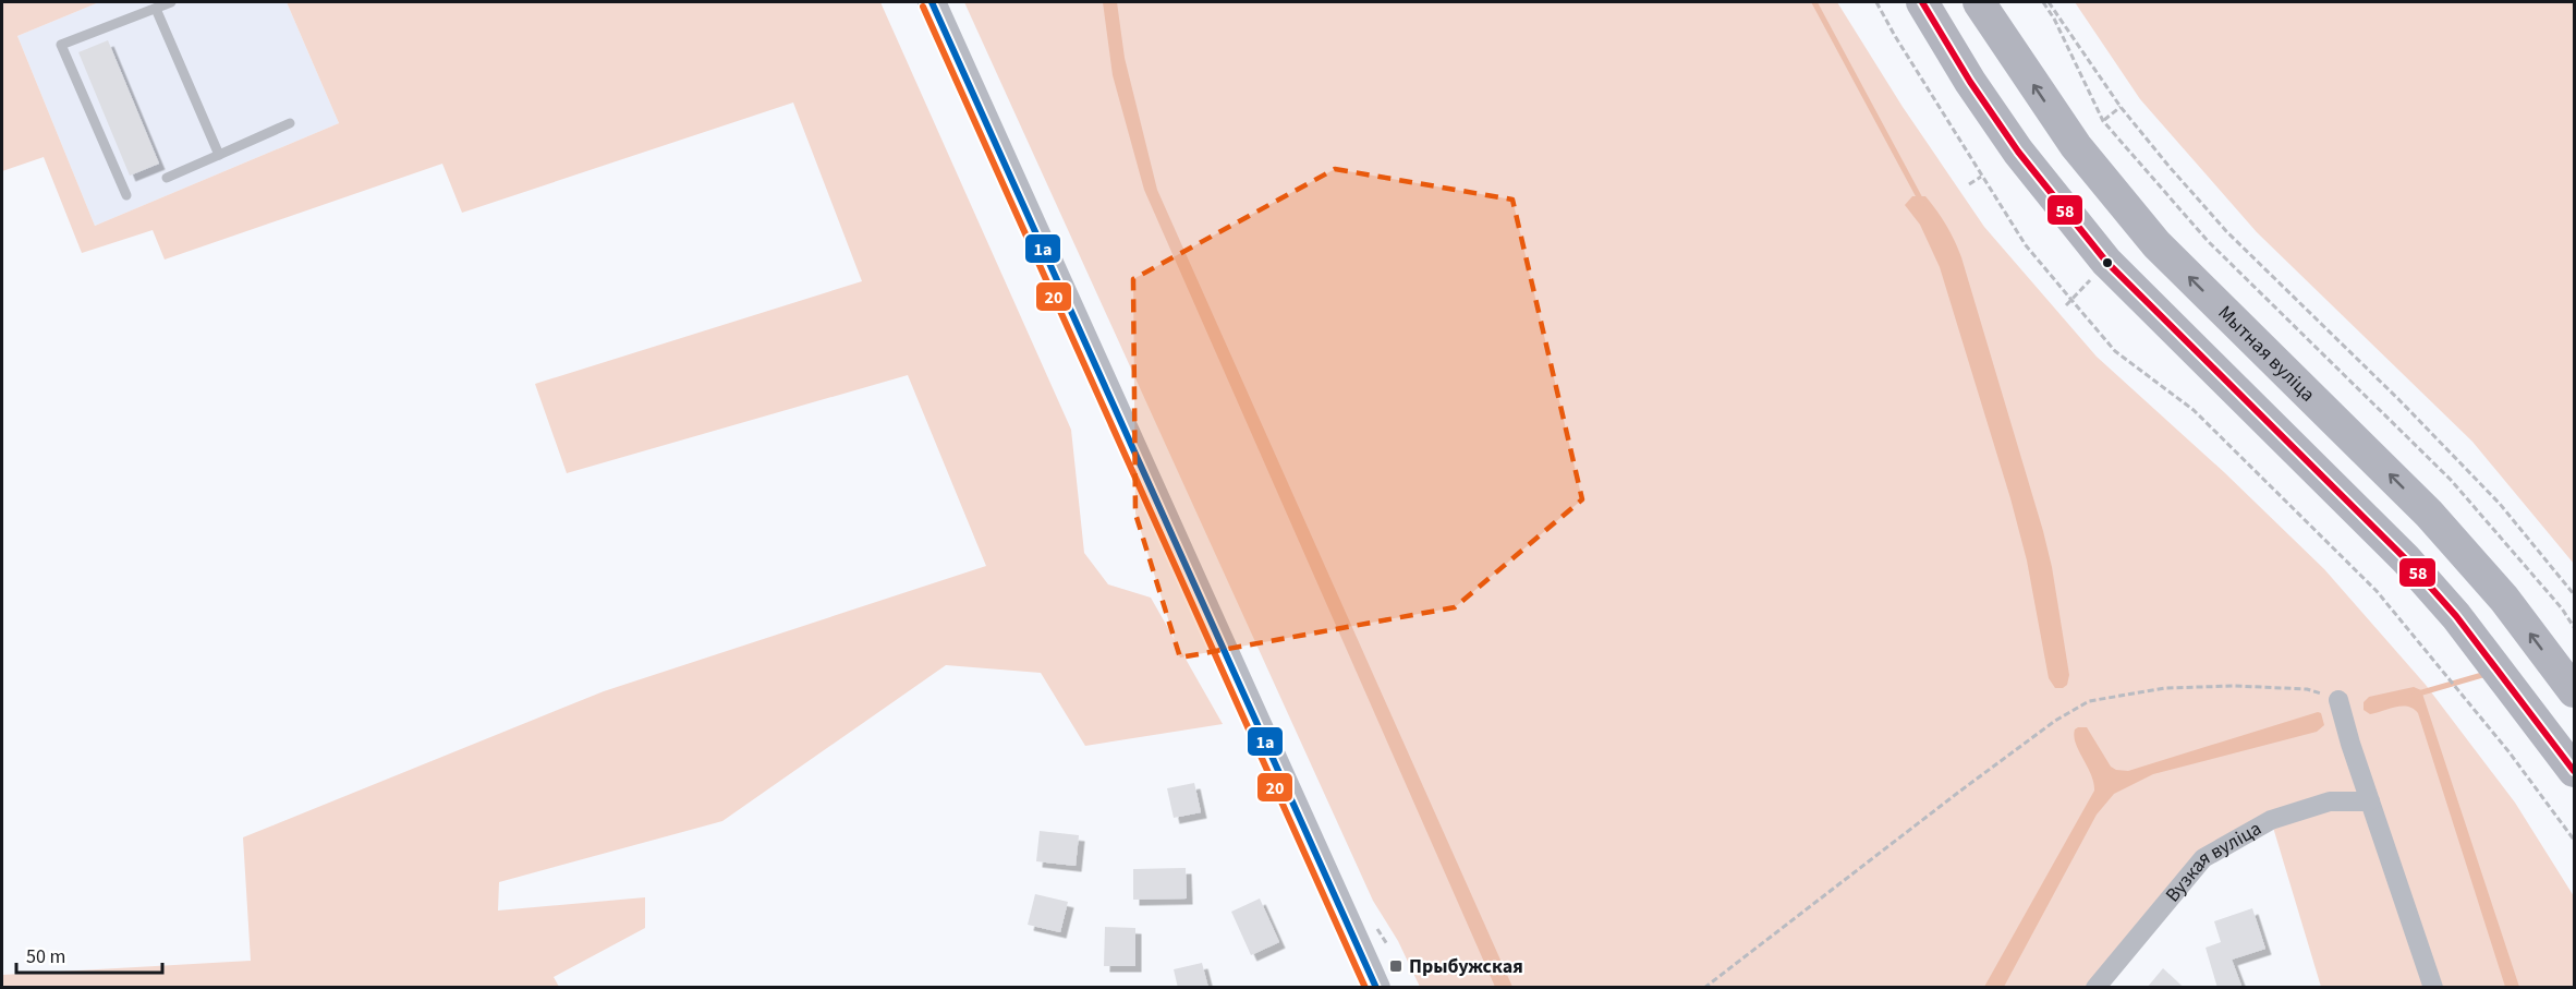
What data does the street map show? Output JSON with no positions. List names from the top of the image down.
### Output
{
  "streets": {
    "highway": ["Мытная вуліца"],
    "street": ["Вузкая вуліца"]
  },
  "places": {
    "transit": ["Прыбужская"]
  },
  "lines": ["transit line 1а", "transit line 58", "transit line 20"],
  "scale_bar": "50 m"
}
